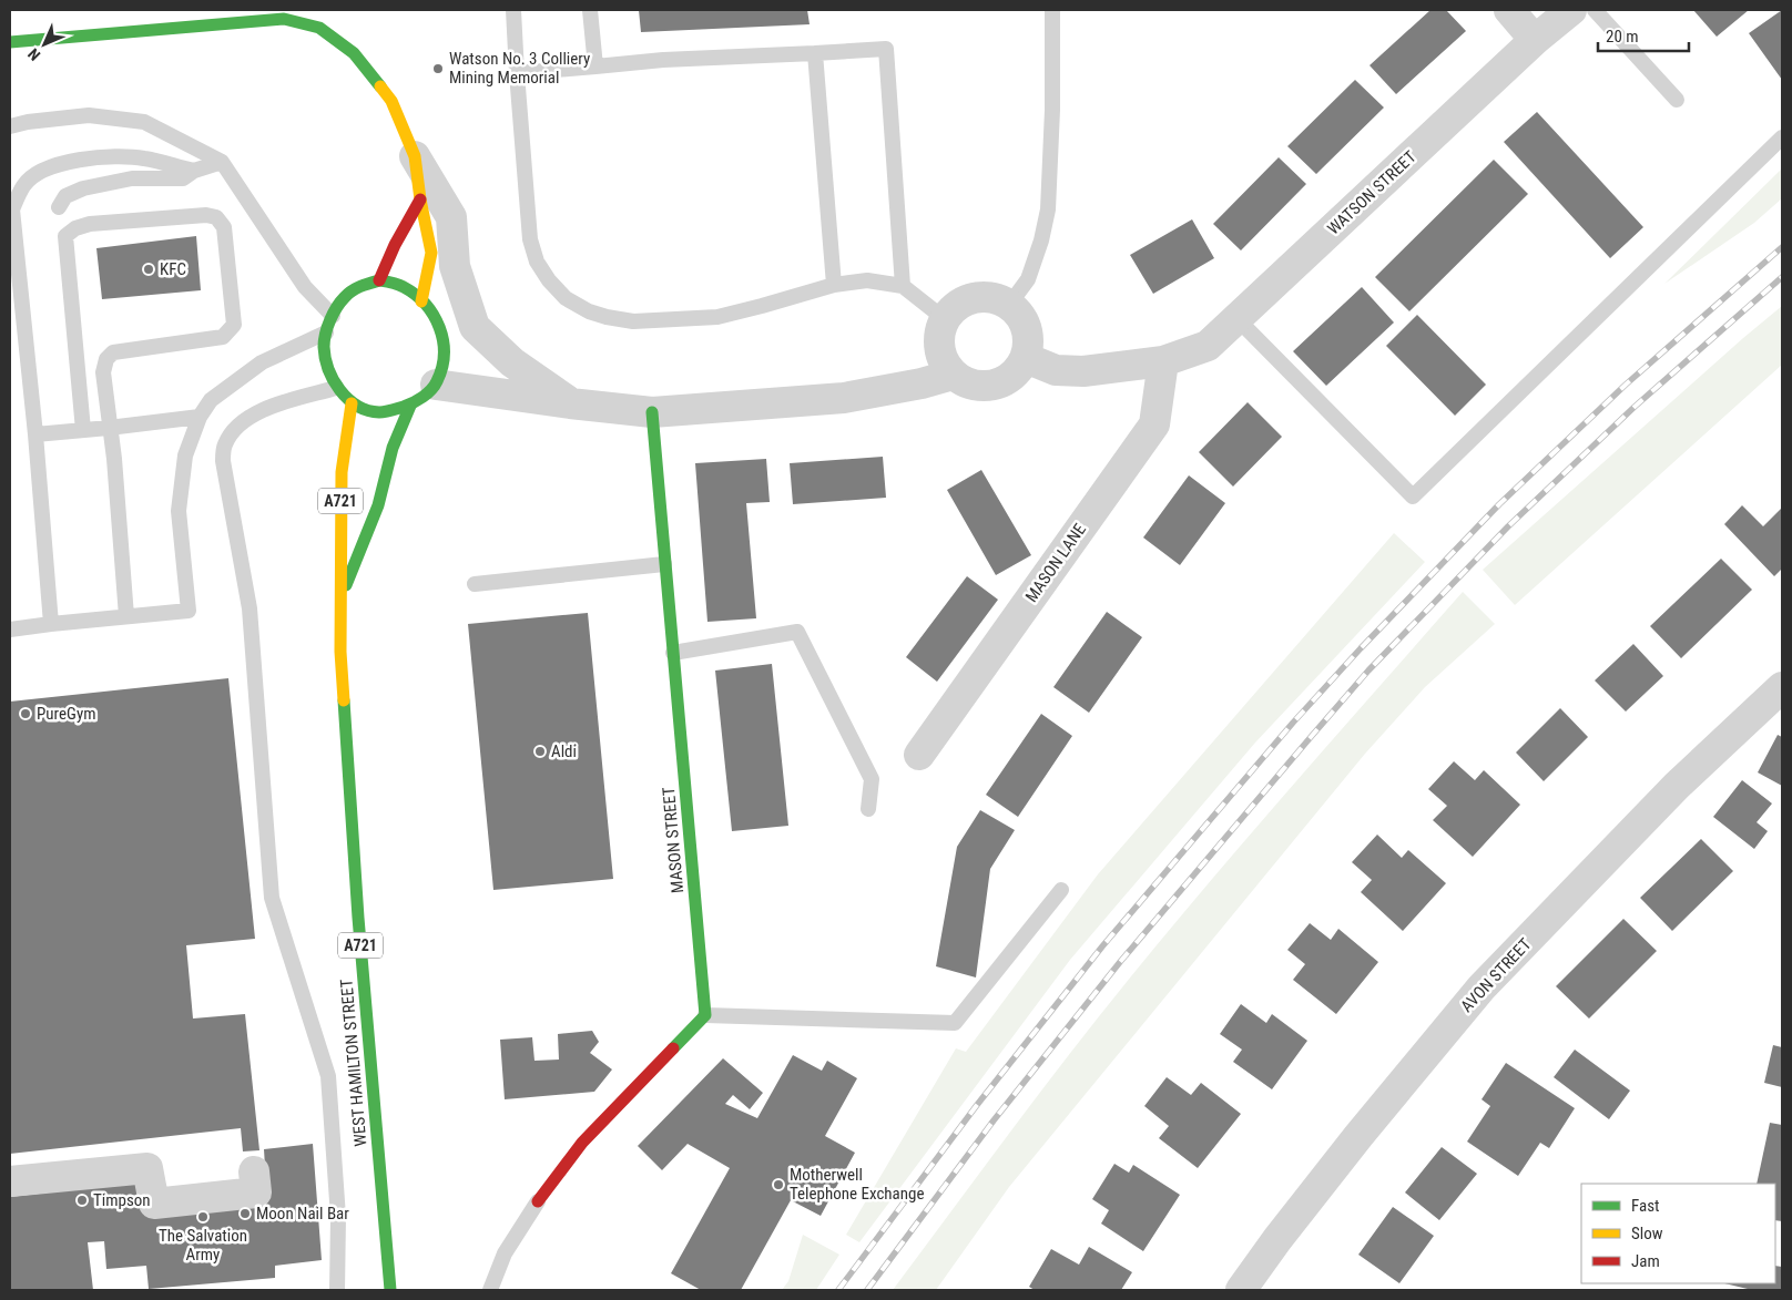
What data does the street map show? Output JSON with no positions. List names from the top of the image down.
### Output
{
  "streets": {
    "main road": ["A721", "MASON STREET", "WEST HAMILTON STREET"],
    "street": ["WATSON STREET", "MASON LANE", "AVON STREET"]
  },
  "crossings": [
    ["WATSON STREET", "MASON LANE"],
    ["A721", "WEST HAMILTON STREET"]
  ],
  "places": [
    "Watson No. 3 Colliery Mining Memorial",
    "KFC",
    "PureGym",
    "Aldi",
    "Motherwell Telephone Exchange",
    "Timpson",
    "Moon Nail Bar",
    "The Salvation Army"
  ],
  "legend": ["Fast", "Slow", "Jam"],
  "scale_bar": "20 m",
  "north": "bottom left"
}
